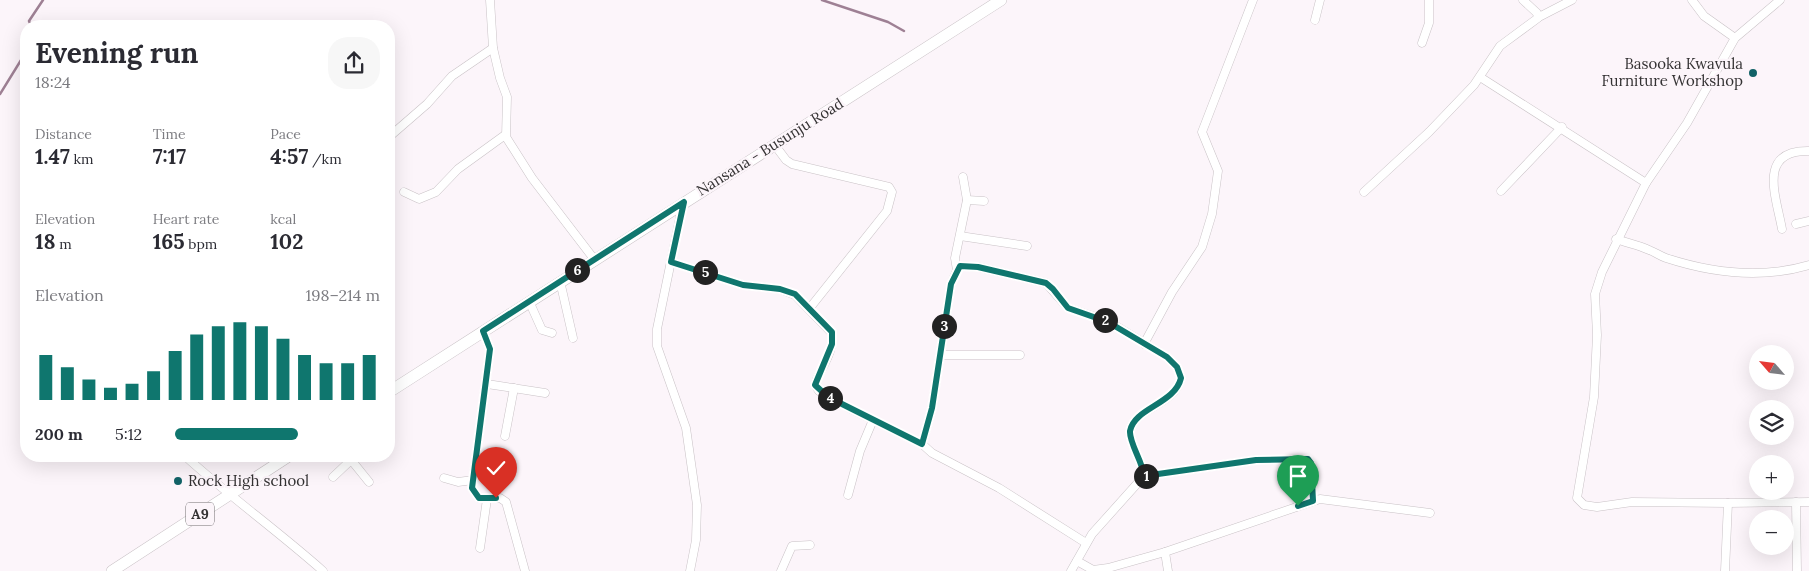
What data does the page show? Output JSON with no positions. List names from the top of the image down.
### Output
{
  "streets": {
    "main road": ["Nansana - Busunju Road", "A9"]
  },
  "places": ["Basooka Kwavula Furniture Workshop", "Rock High school"],
  "north": "top left",
  "page": {
    "heading": ["Evening run", "18:24"],
    "stats": [
      ["Distance", "1.47 km"],
      ["Time", "7:17"],
      ["Pace", "4:57 /km"],
      ["Elevation", "18 m"],
      ["Heart rate", "165 bpm"],
      ["kcal", "102"]
    ],
    "pins": [
      "6",
      "5",
      "2",
      "3",
      "4",
      "1"
    ],
    "chart": ["Elevation", "198–214 m"],
    "map_buttons": ["+", "−"],
    "list": [
      {
        "name": "200 m",
        "note": "5:12"
      }
    ]
  }
}
